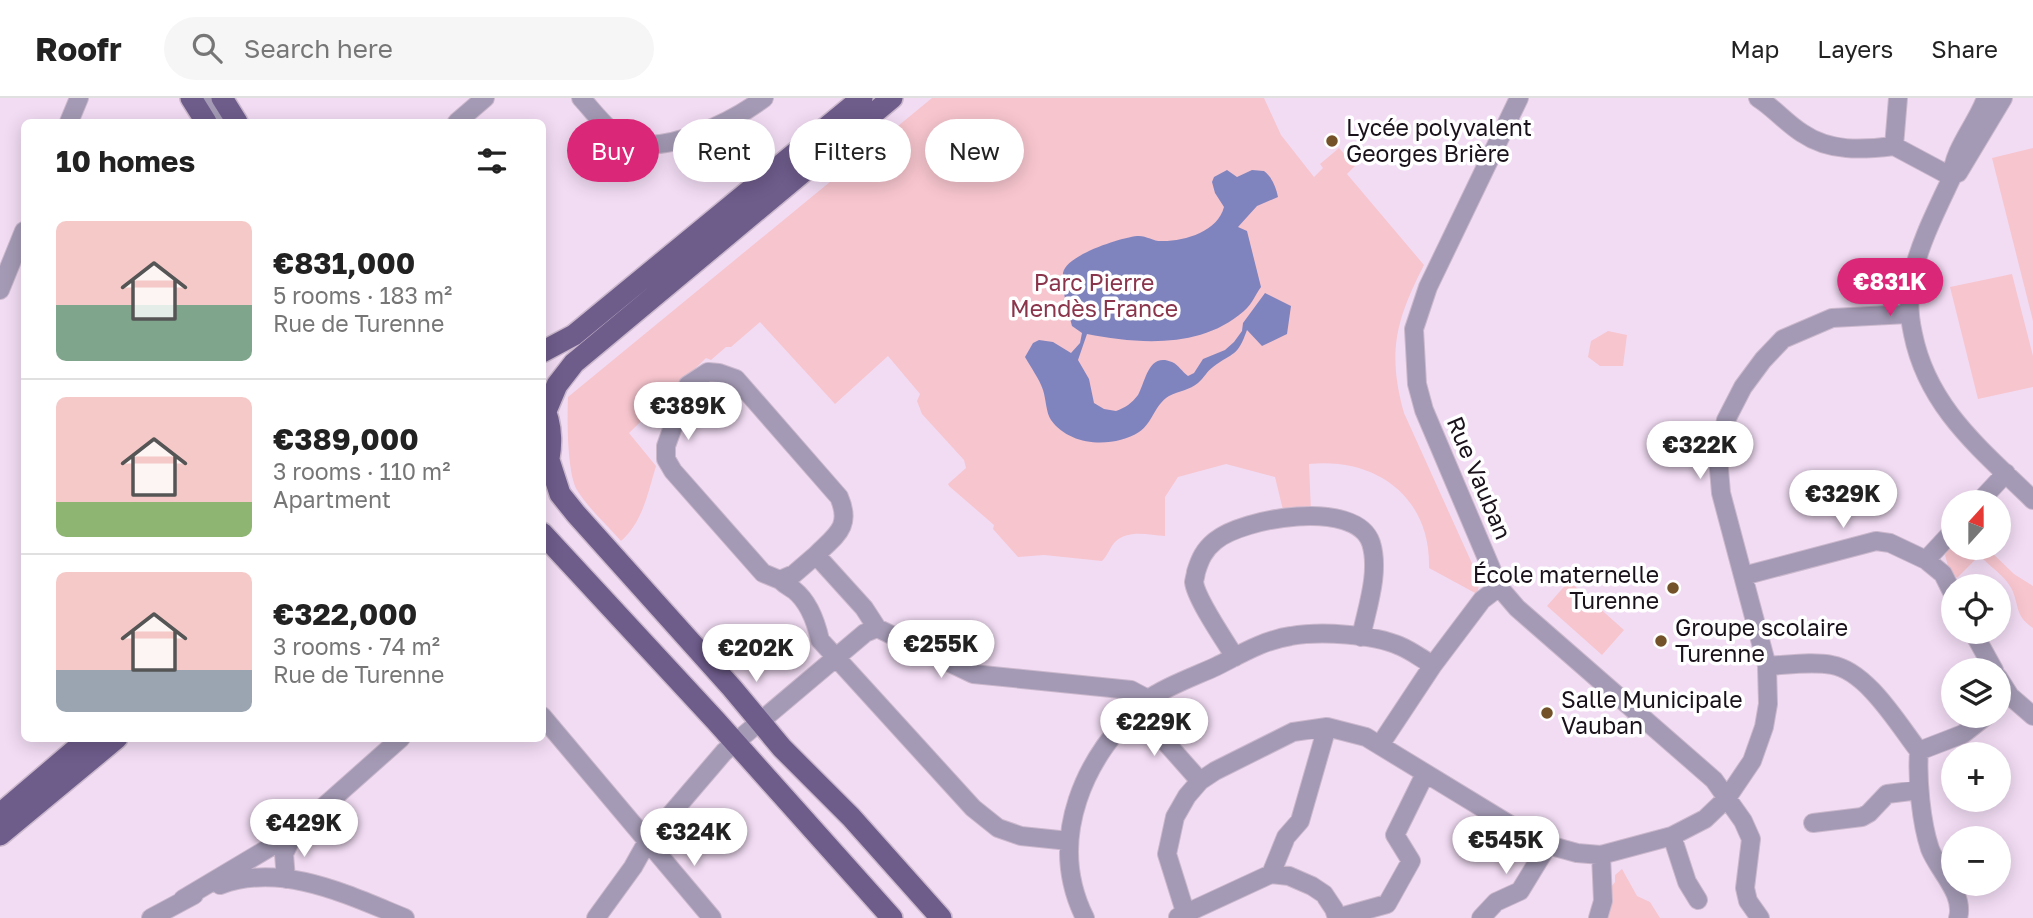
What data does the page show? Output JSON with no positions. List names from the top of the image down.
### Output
{
  "streets": {
    "street": ["Rue Vauban"]
  },
  "parks": ["Parc Pierre Mendès France"],
  "places": [
    "Lycée polyvalent Georges Brière",
    "École maternelle Turenne",
    "Groupe scolaire Turenne",
    "Salle Municipale Vauban"
  ],
  "north": "top",
  "page": {
    "header": "Roofr",
    "search": "Search here",
    "nav": ["Map", "Layers", "Share"],
    "chip": [
      "Buy",
      "Rent",
      "Filters",
      "New"
    ],
    "heading": "10 homes",
    "list": [
      {
        "name": "€831,000",
        "note": "5 rooms · 183 m² · Rue de Turenne"
      },
      {
        "name": "€389,000",
        "note": "3 rooms · 110 m² · Apartment"
      },
      {
        "name": "€322,000",
        "note": "3 rooms · 74 m² · Rue de Turenne"
      }
    ],
    "price": [
      "€831K",
      "€389K",
      "€322K",
      "€329K",
      "€255K",
      "€202K",
      "€229K",
      "€429K",
      "€324K",
      "€545K"
    ],
    "map_buttons": ["+", "−"]
  }
}
